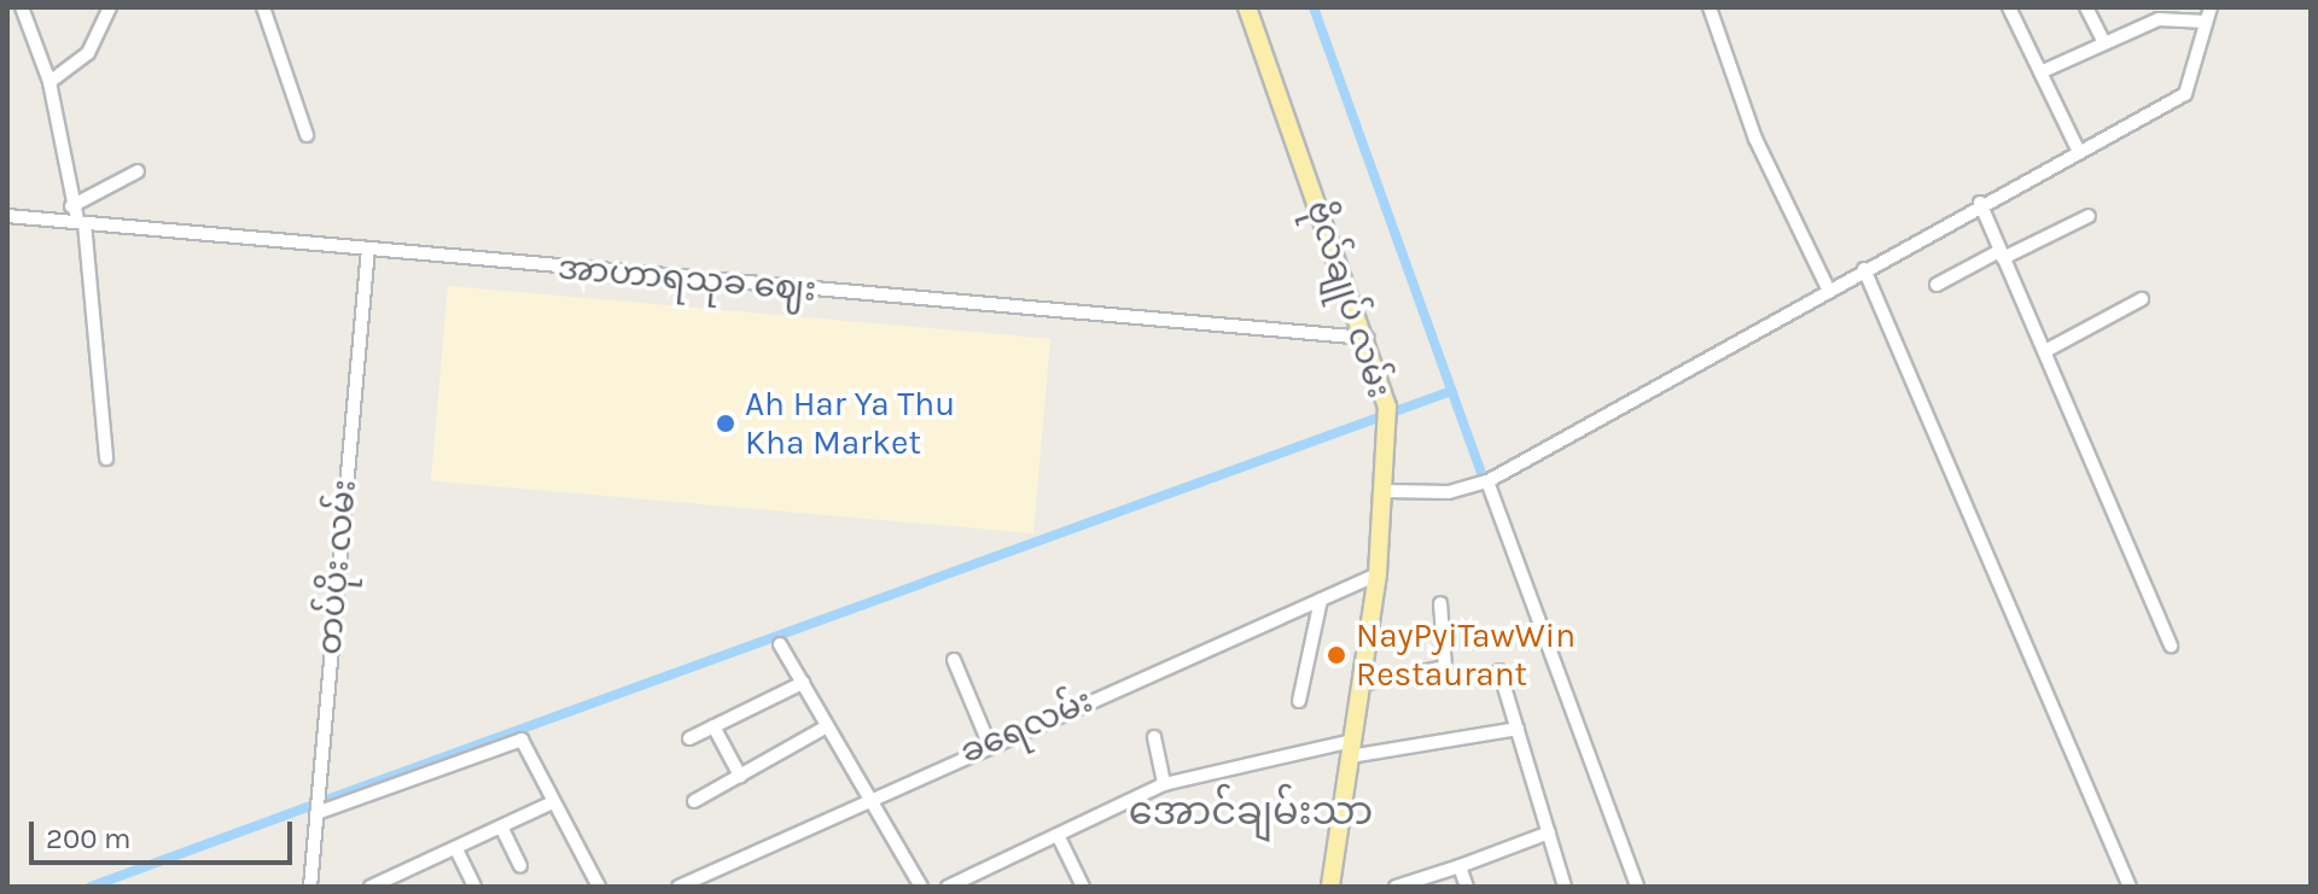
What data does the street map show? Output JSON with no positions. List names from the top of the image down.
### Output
{
  "streets": {
    "main road": ["ဗိုလ်ချုပ် လမ်း"],
    "street": ["အာဟာရသုခ ဈေး", "တပ်ပိုး လမ်း", "ခရေလမ်း"]
  },
  "crossings": [
    ["အာဟာရသုခ ဈေး", "ဗိုလ်ချုပ် လမ်း"],
    ["အာဟာရသုခ ဈေး", "တပ်ပိုး လမ်း"],
    ["ဗိုလ်ချုပ် လမ်း", "ခရေလမ်း"]
  ],
  "districts": ["အောင်ချမ်းသာ"],
  "places": ["Ah Har Ya Thu Kha Market", "NayPyiTawWin Restaurant"],
  "scale_bar": "200 m"
}
